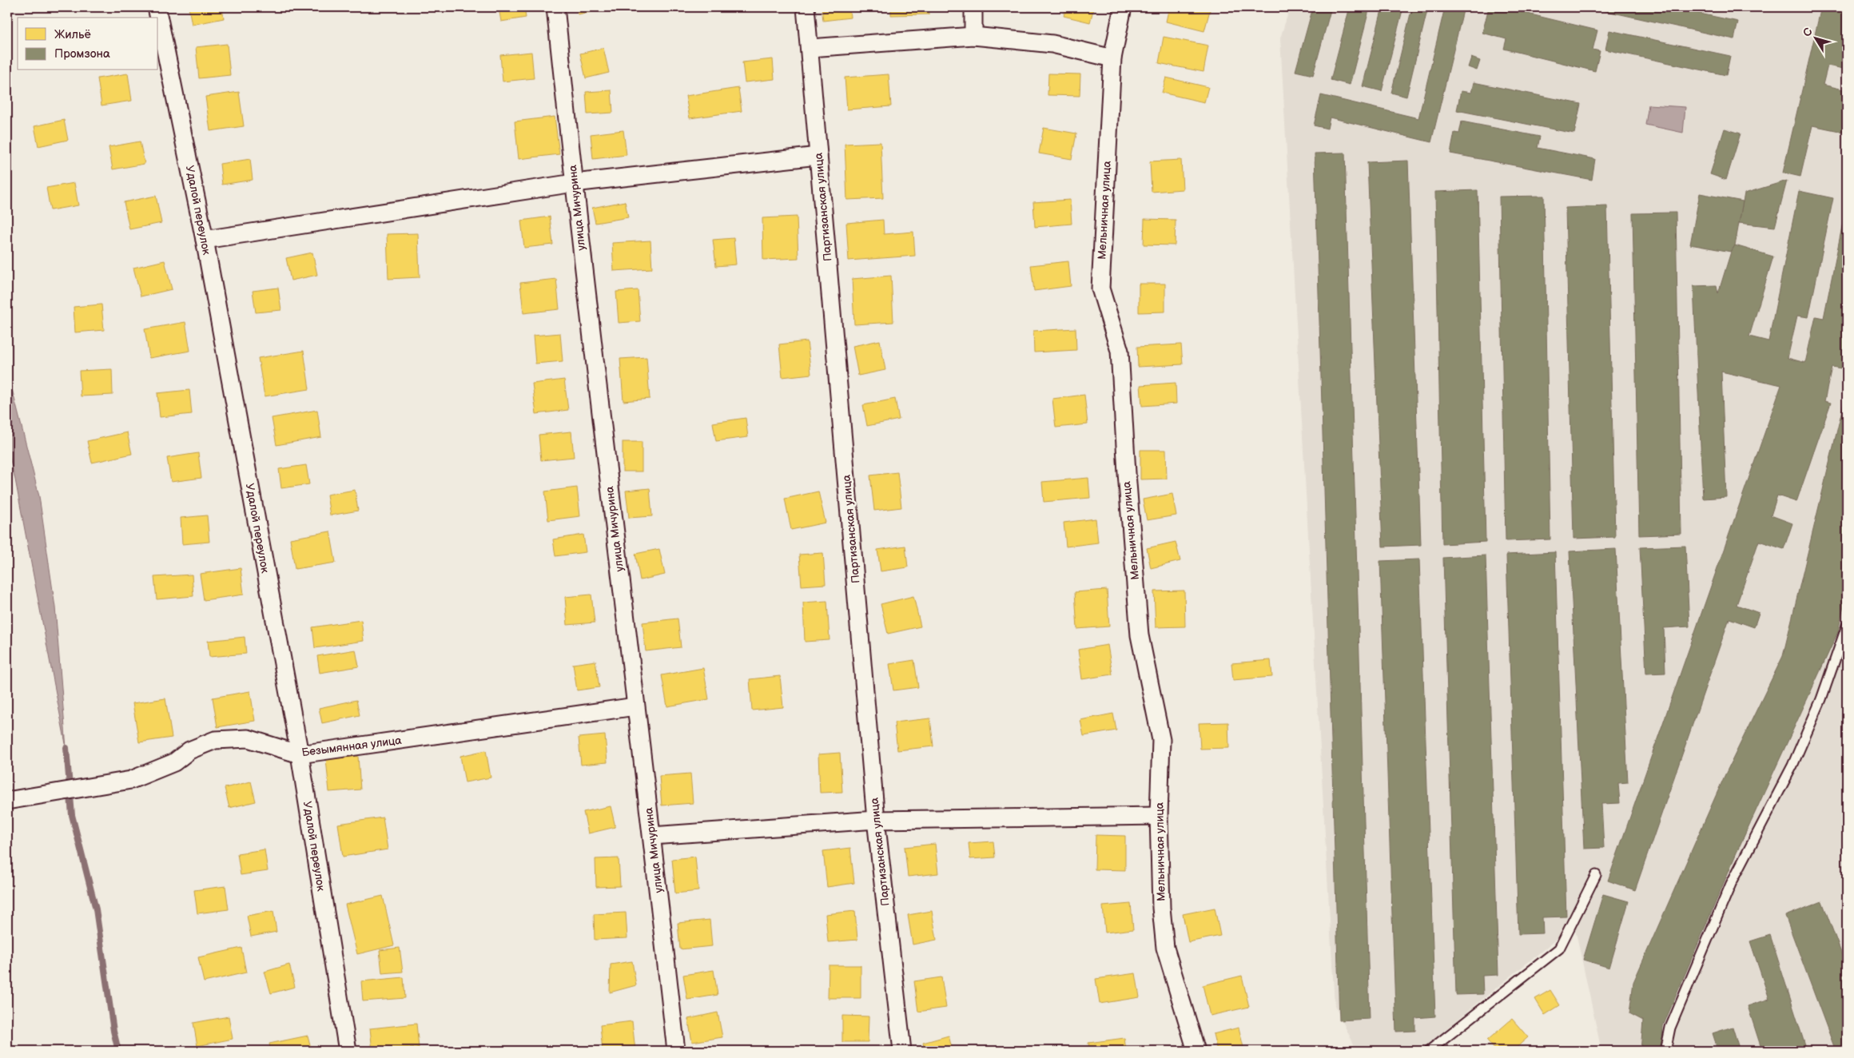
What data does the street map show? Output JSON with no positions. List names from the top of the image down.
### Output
{
  "streets": {
    "street": [
      "Партизанская улица",
      "улица Мичурина",
      "Удалой переулок",
      "Мельничная улица",
      "Безымянная улица"
    ]
  },
  "crossings": [
    ["улица Мичурина", "Безымянная улица"],
    ["Удалой переулок", "Безымянная улица"]
  ],
  "legend": ["Жильё", "Промзона"],
  "north": "top left"
}
